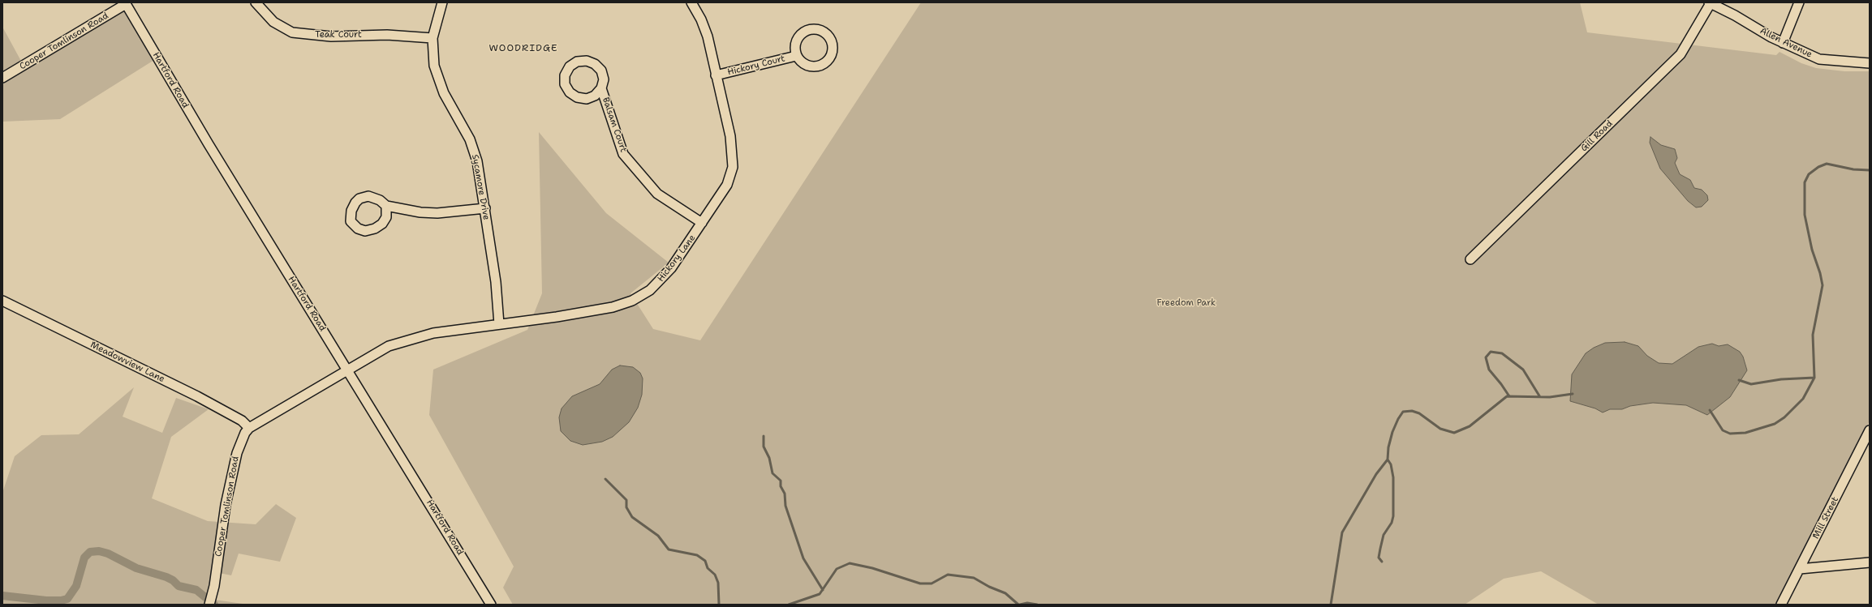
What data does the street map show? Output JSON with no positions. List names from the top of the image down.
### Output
{
  "streets": {
    "street": [
      "Teak Court",
      "Cooper Tomlinson Road",
      "Allen Avenue",
      "Hickory Court",
      "Hartford Road",
      "Balsam Court",
      "Gill Road",
      "Sycamore Drive",
      "Hickory Lane",
      "Meadowview Lane",
      "Mill Street"
    ]
  },
  "crossings": [
    ["Teak Court", "Sycamore Drive"],
    ["Cooper Tomlinson Road", "Hartford Road"],
    ["Cooper Tomlinson Road", "Meadowview Lane"],
    ["Allen Avenue", "Gill Road"],
    ["Hickory Court", "Hickory Lane"],
    ["Hartford Road", "Hickory Lane"],
    ["Balsam Court", "Hickory Lane"],
    ["Sycamore Drive", "Hickory Lane"]
  ],
  "districts": ["WOODRIDGE"],
  "parks": ["Freedom Park"]
}
